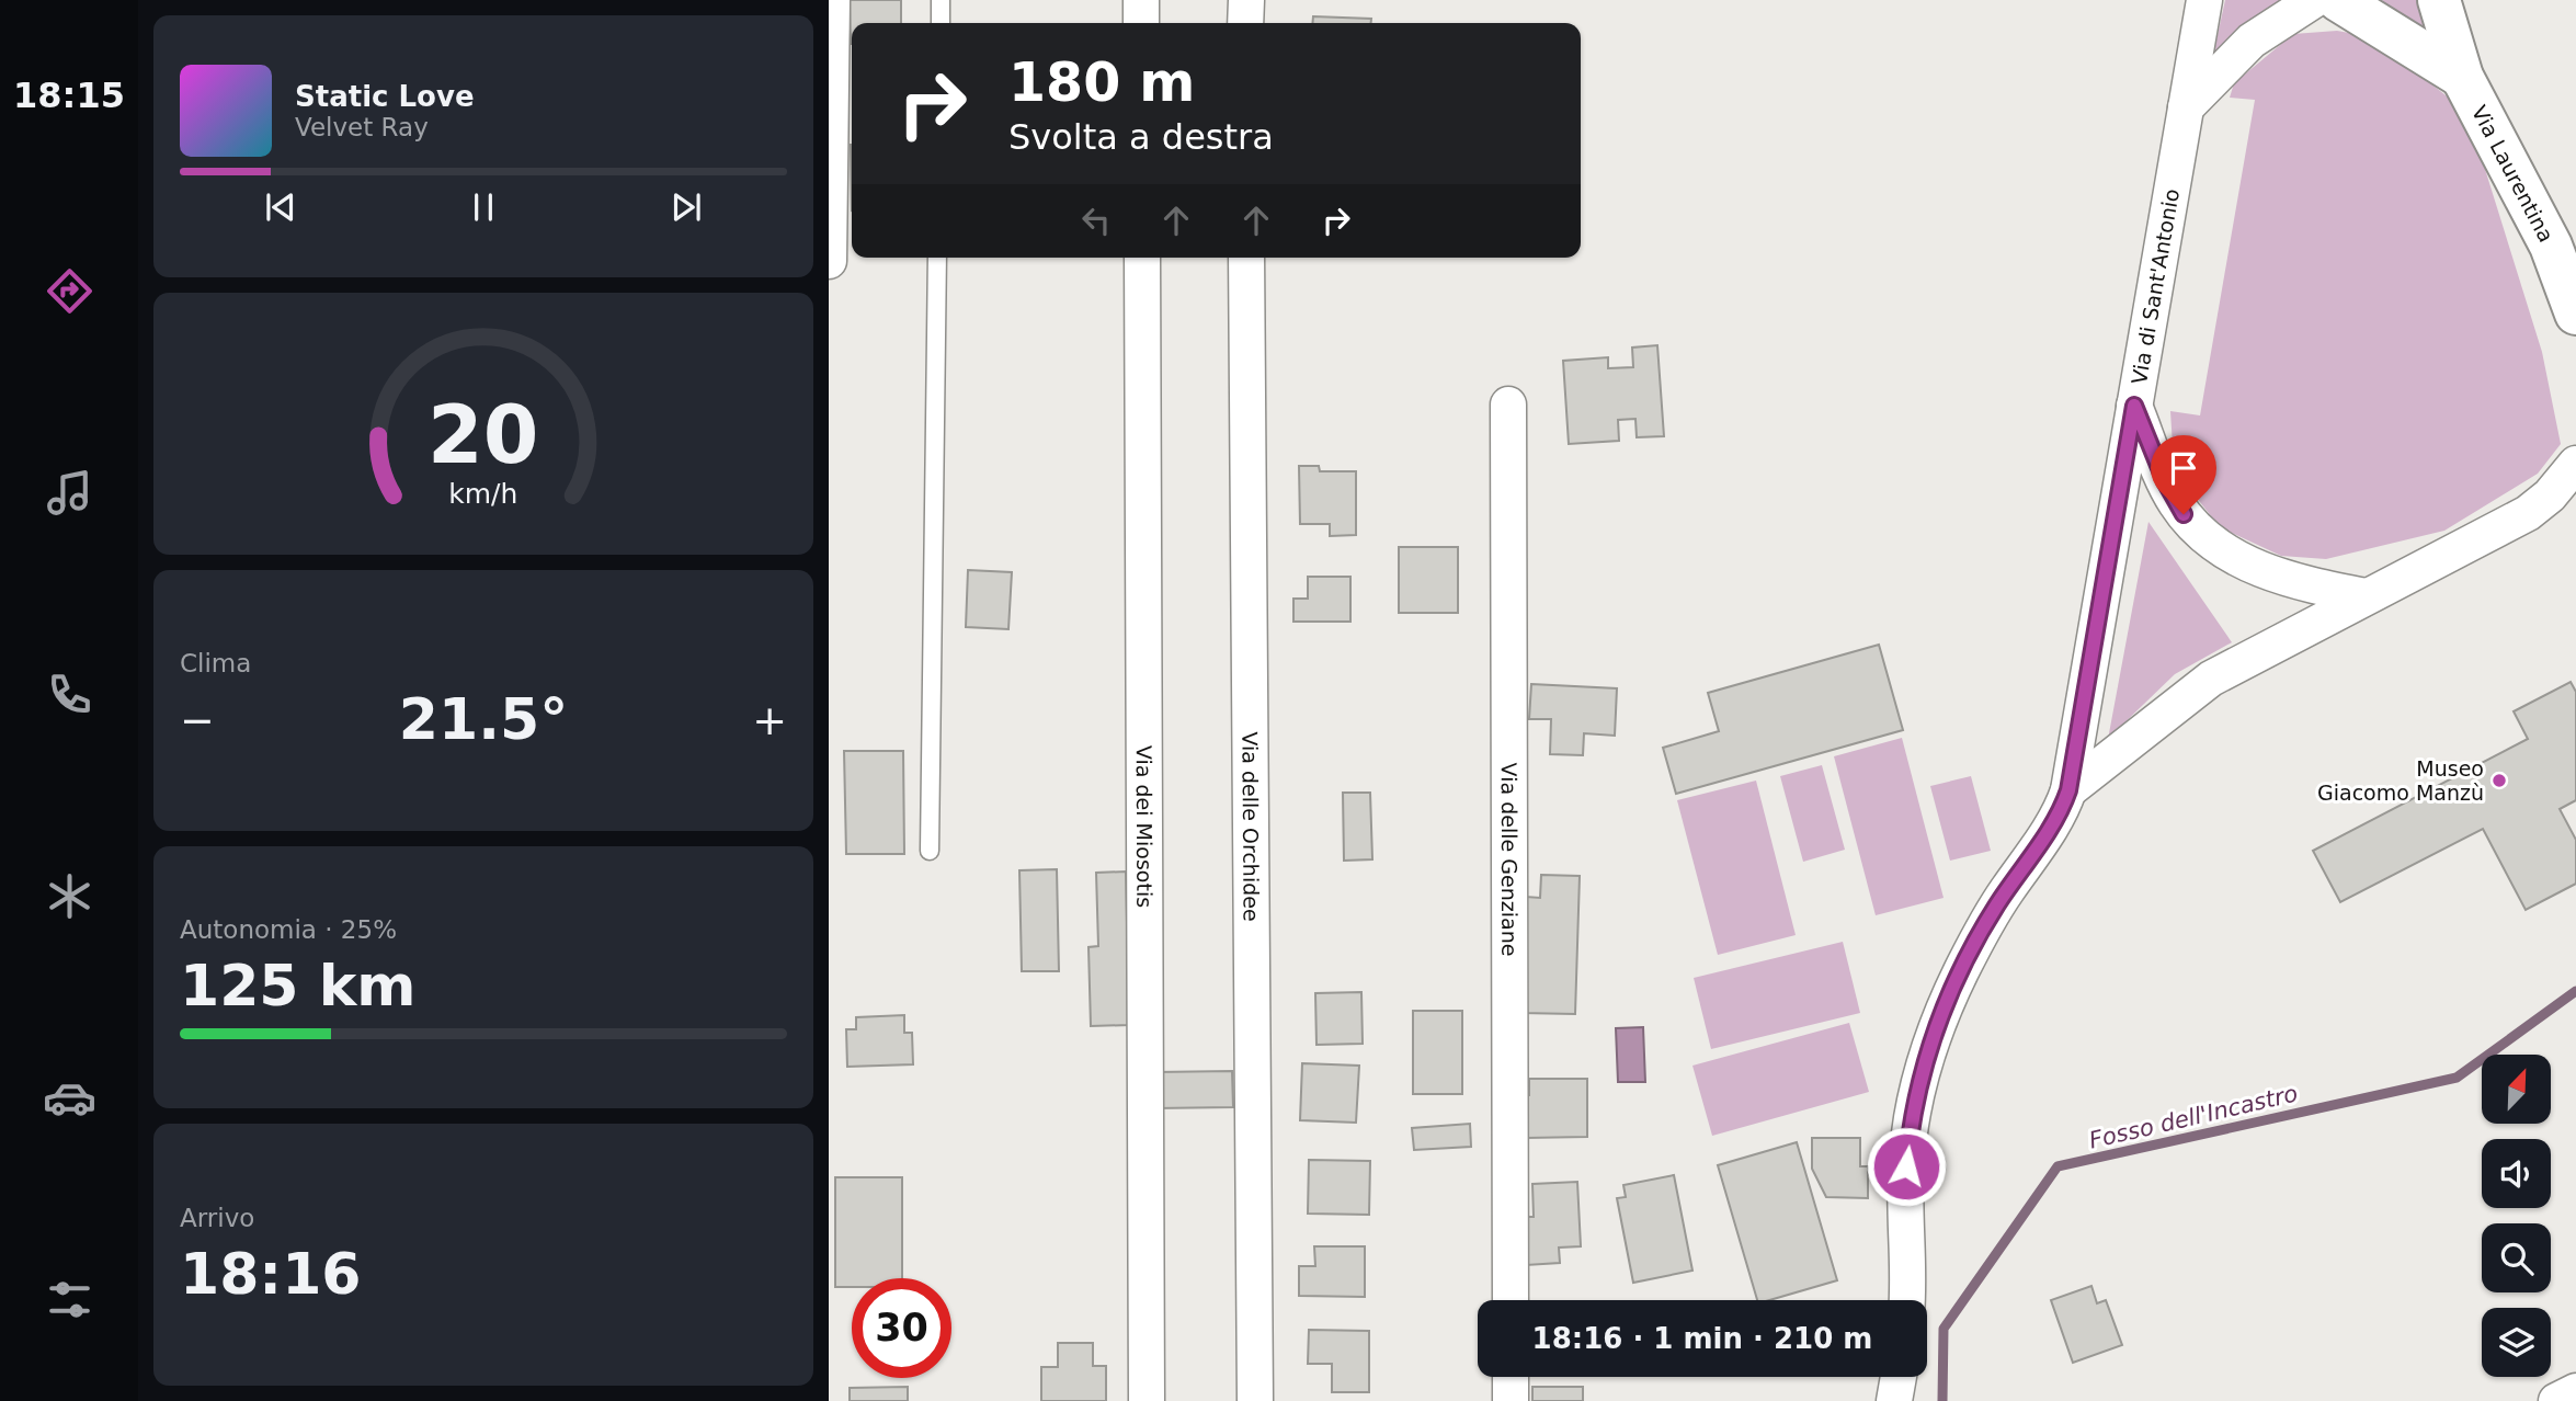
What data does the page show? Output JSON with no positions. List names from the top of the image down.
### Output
{
  "streets": {
    "main road": ["Via Laurentina"],
    "street": [
      "Via di Sant'Antonio",
      "Via dei Miosotis",
      "Via delle Orchidee",
      "Via delle Genziane"
    ]
  },
  "water": ["Fosso dell'Incastro"],
  "places": ["Museo Giacomo Manzù"],
  "north": "top right",
  "page": {
    "tabs": "18:15",
    "turn": ["180 m", "Svolta a destra"],
    "song": ["Static Love", "Velvet Ray"],
    "tile": [
      "Clima",
      ["Autonomia · 25%", "125 km"],
      ["Arrivo", "18:16"]
    ],
    "heat": ["−", "21.5°", "+"],
    "limit": "30",
    "trip": "18:16 · 1 min · 210 m",
    "gauge": ["20", "km/h"]
  }
}
